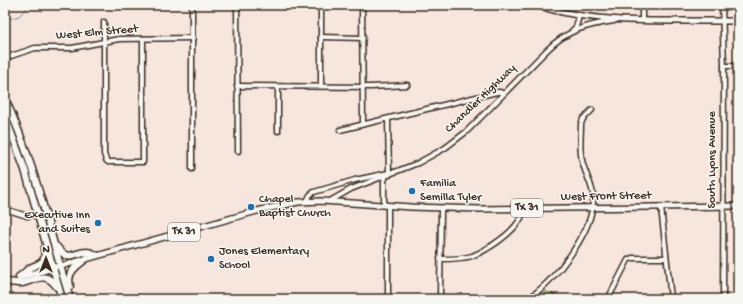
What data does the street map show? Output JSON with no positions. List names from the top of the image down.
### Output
{
  "streets": {
    "highway": ["Chandler Highway", "TX 31"],
    "main road": ["West Front Street"],
    "street": ["West Elm Street", "South Lyons Avenue"]
  },
  "crossings": [
    ["Chandler Highway", "West Front Street"],
    ["South Lyons Avenue", "West Front Street"]
  ],
  "places": [
    "Familia Semilla Tyler",
    "Chapel Baptist Church",
    "Executive Inn and Suites",
    "Jones Elementary School"
  ],
  "north": "top"
}
